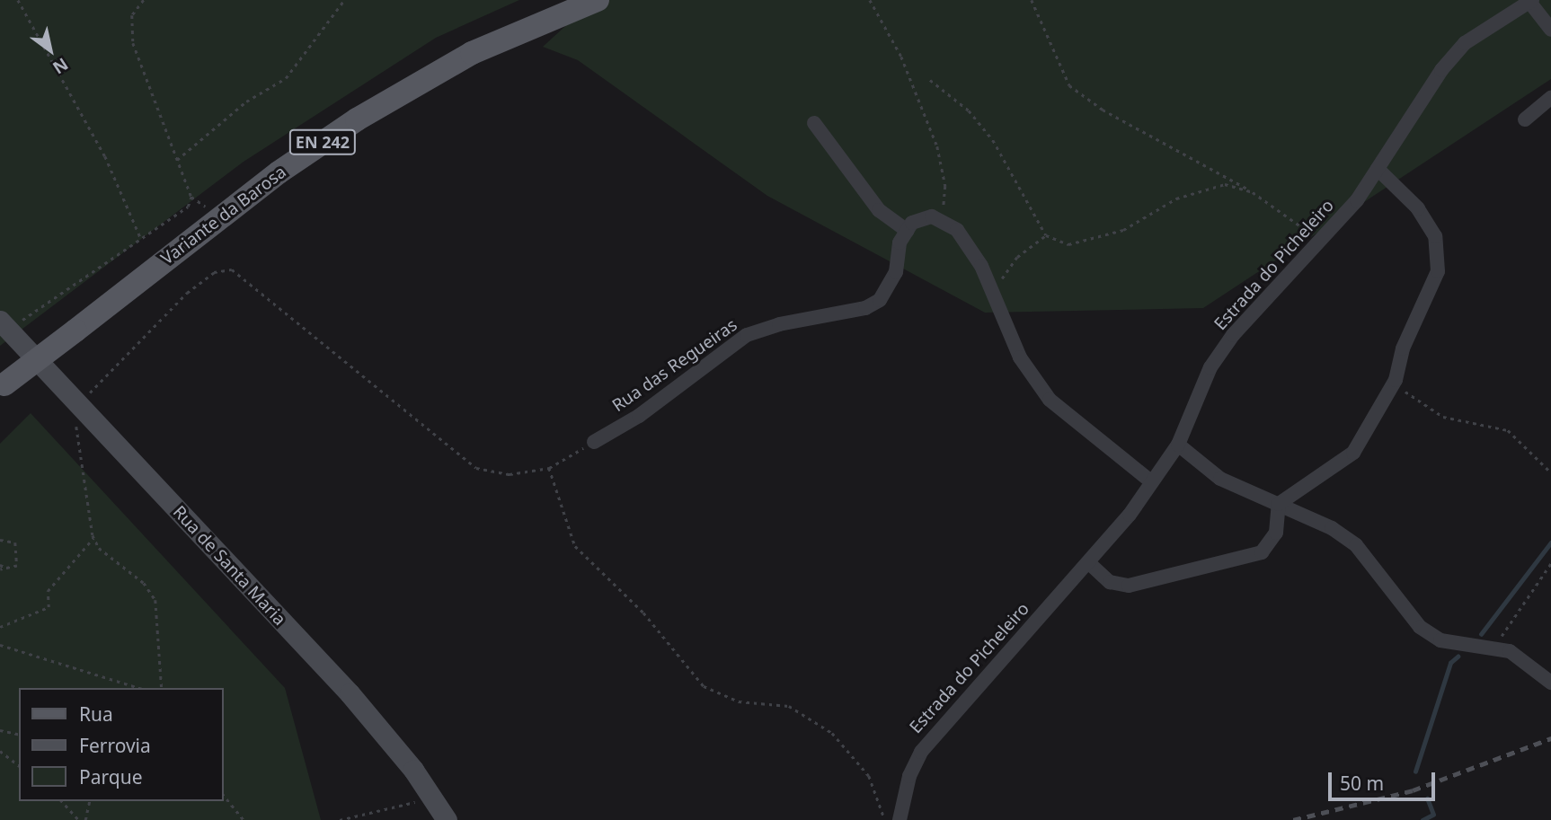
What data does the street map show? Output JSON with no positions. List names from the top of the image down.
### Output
{
  "streets": {
    "main road": ["EN 242", "Variante da Barosa"],
    "street": ["Estrada do Picheleiro", "Rua das Regueiras", "Rua de Santa Maria"]
  },
  "legend": ["Rua", "Ferrovia", "Parque"],
  "scale_bar": "50 m",
  "north": "bottom right"
}
